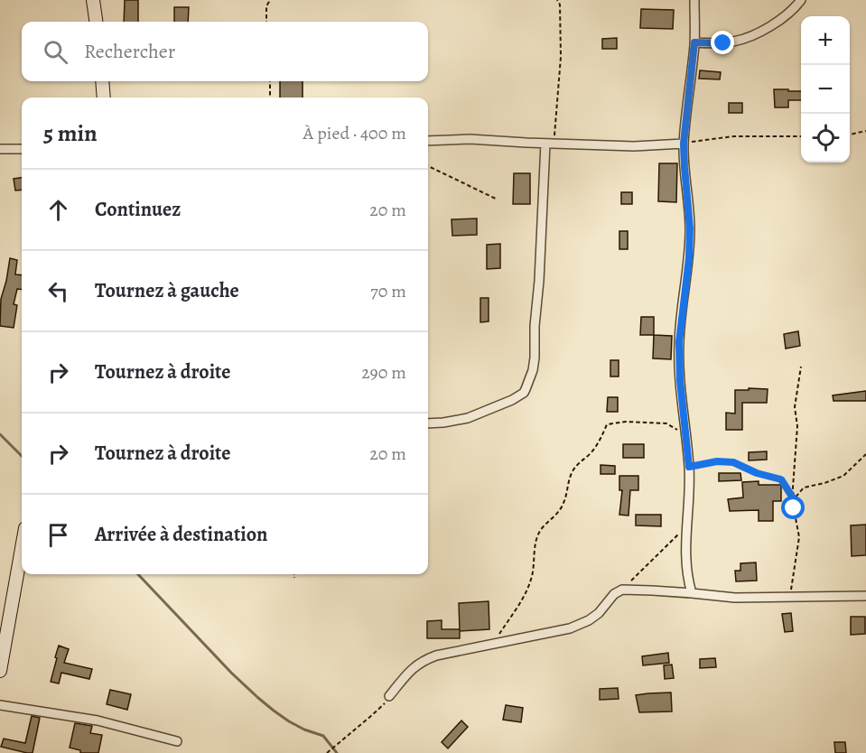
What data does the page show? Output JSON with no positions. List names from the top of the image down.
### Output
{
  "page": {
    "map_buttons": ["+", "−"],
    "search": "Rechercher",
    "heading": ["5 min", "À pied · 400 m"],
    "list": [
      ["Continuez", "20 m"],
      ["Tournez à gauche", "70 m"],
      ["Tournez à droite", "290 m"],
      ["Tournez à droite", "20 m"],
      "Arrivée à destination"
    ]
  }
}
